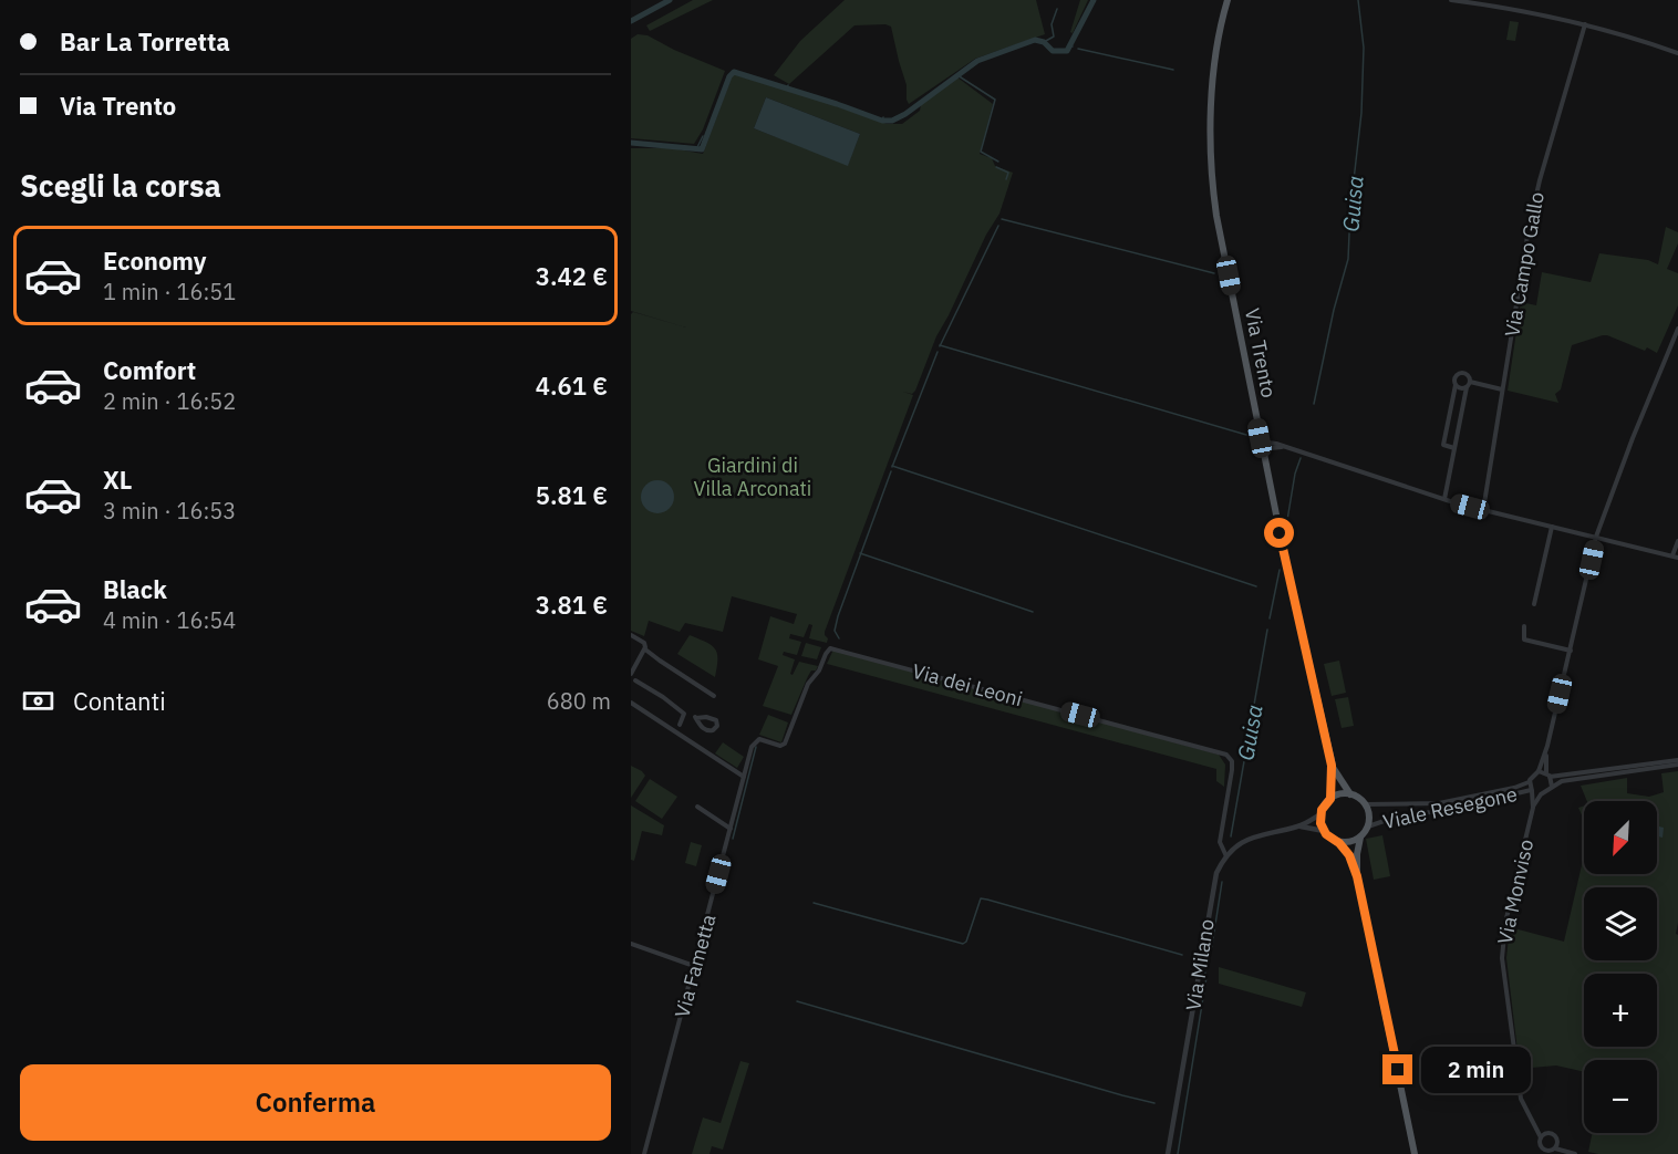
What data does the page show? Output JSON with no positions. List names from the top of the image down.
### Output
{
  "streets": {
    "main road": ["Via Trento"],
    "street": [
      "Via Campo Gallo",
      "Via dei Leoni",
      "Viale Resegone",
      "Via Monviso",
      "Via Milano",
      "Via Fametta"
    ]
  },
  "crossings": [
    ["Via dei Leoni", "Via Milano"],
    ["Via dei Leoni", "Via Fametta"],
    ["Viale Resegone", "Via Monviso"]
  ],
  "water": ["Guisa"],
  "parks": ["Giardini di Villa Arconati"],
  "north": "bottom left",
  "page": {
    "banner": ["Bar La Torretta", "Via Trento"],
    "heading": "Scegli la corsa",
    "list": [
      {
        "name": "Economy",
        "note": "1 min · 16:51",
        "value": "3.42 €"
      },
      {
        "name": "Comfort",
        "note": "2 min · 16:52",
        "value": "4.61 €"
      },
      {
        "name": "XL",
        "note": "3 min · 16:53",
        "value": "5.81 €"
      },
      {
        "name": "Black",
        "note": "4 min · 16:54",
        "value": "3.81 €"
      }
    ],
    "pay": ["Contanti", "680 m"],
    "map_buttons": ["+", "−"],
    "bubble": "2 min",
    "buttons": "Conferma"
  }
}
